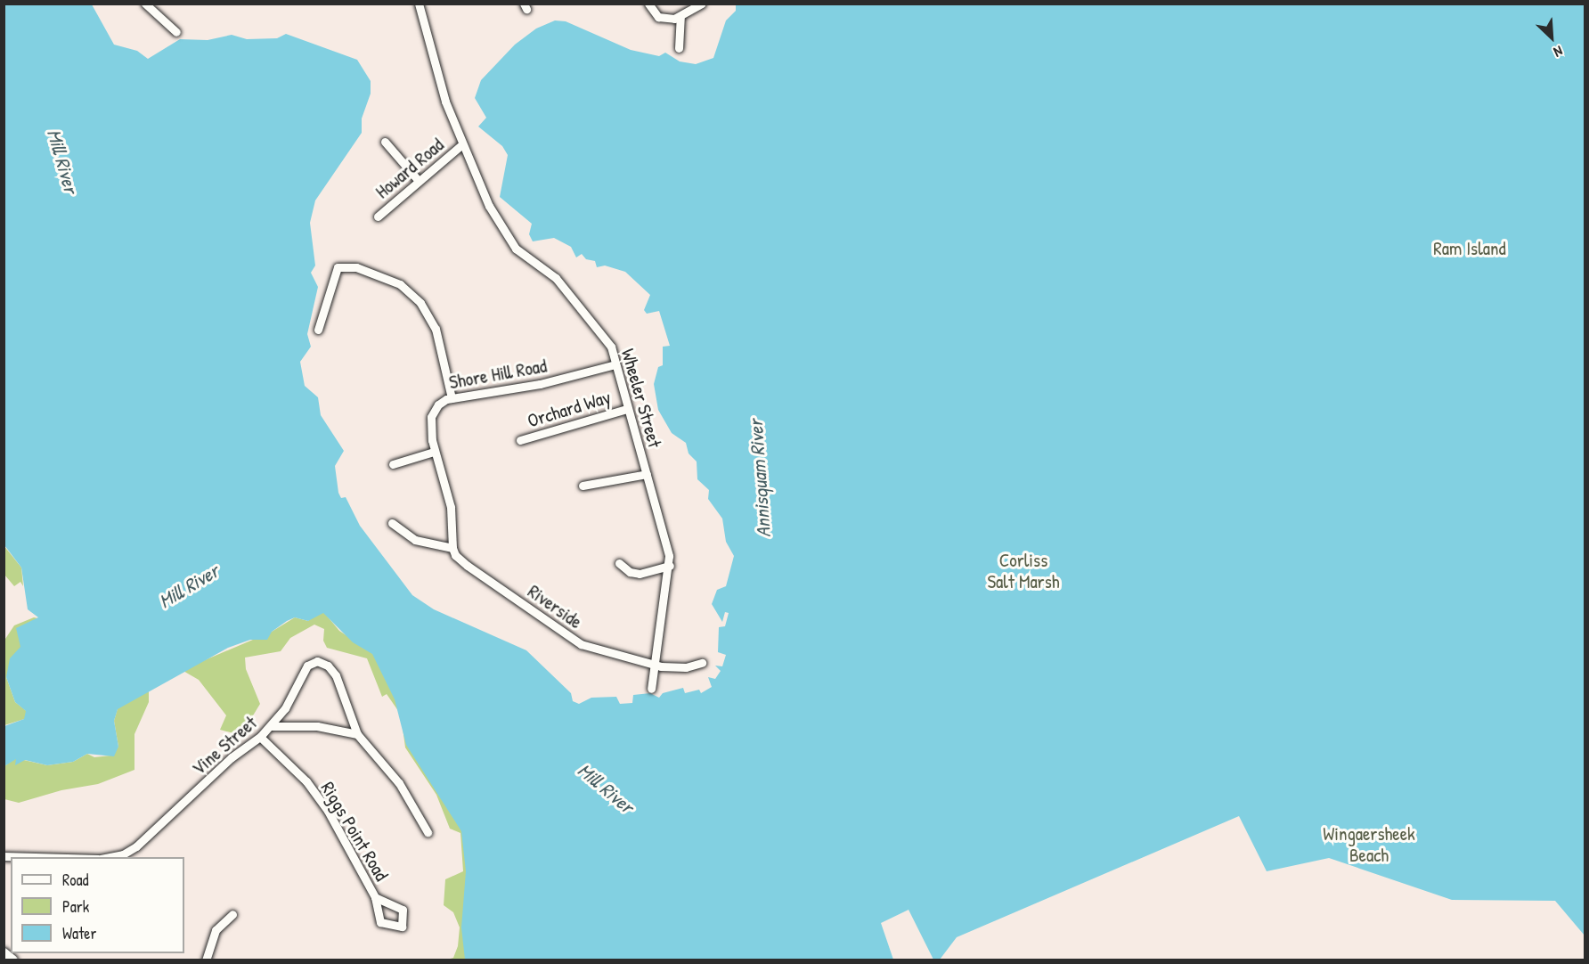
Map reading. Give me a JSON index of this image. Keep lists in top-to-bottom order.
{
  "streets": {
    "street": [
      "Howard Road",
      "Shore Hill Road",
      "Wheeler Street",
      "Orchard Way",
      "Riverside",
      "Vine Street",
      "Riggs Point Road"
    ]
  },
  "crossings": [
    ["Howard Road", "Wheeler Street"],
    ["Shore Hill Road", "Wheeler Street"],
    ["Shore Hill Road", "Riverside"],
    ["Wheeler Street", "Orchard Way"],
    ["Wheeler Street", "Riverside"],
    ["Vine Street", "Riggs Point Road"]
  ],
  "water": ["Mill River", "Annisquam River"],
  "parks": ["Ram Island", "Corliss Salt Marsh", "Wingaersheek Beach"],
  "legend": ["Road", "Park", "Water"],
  "north": "bottom right"
}
